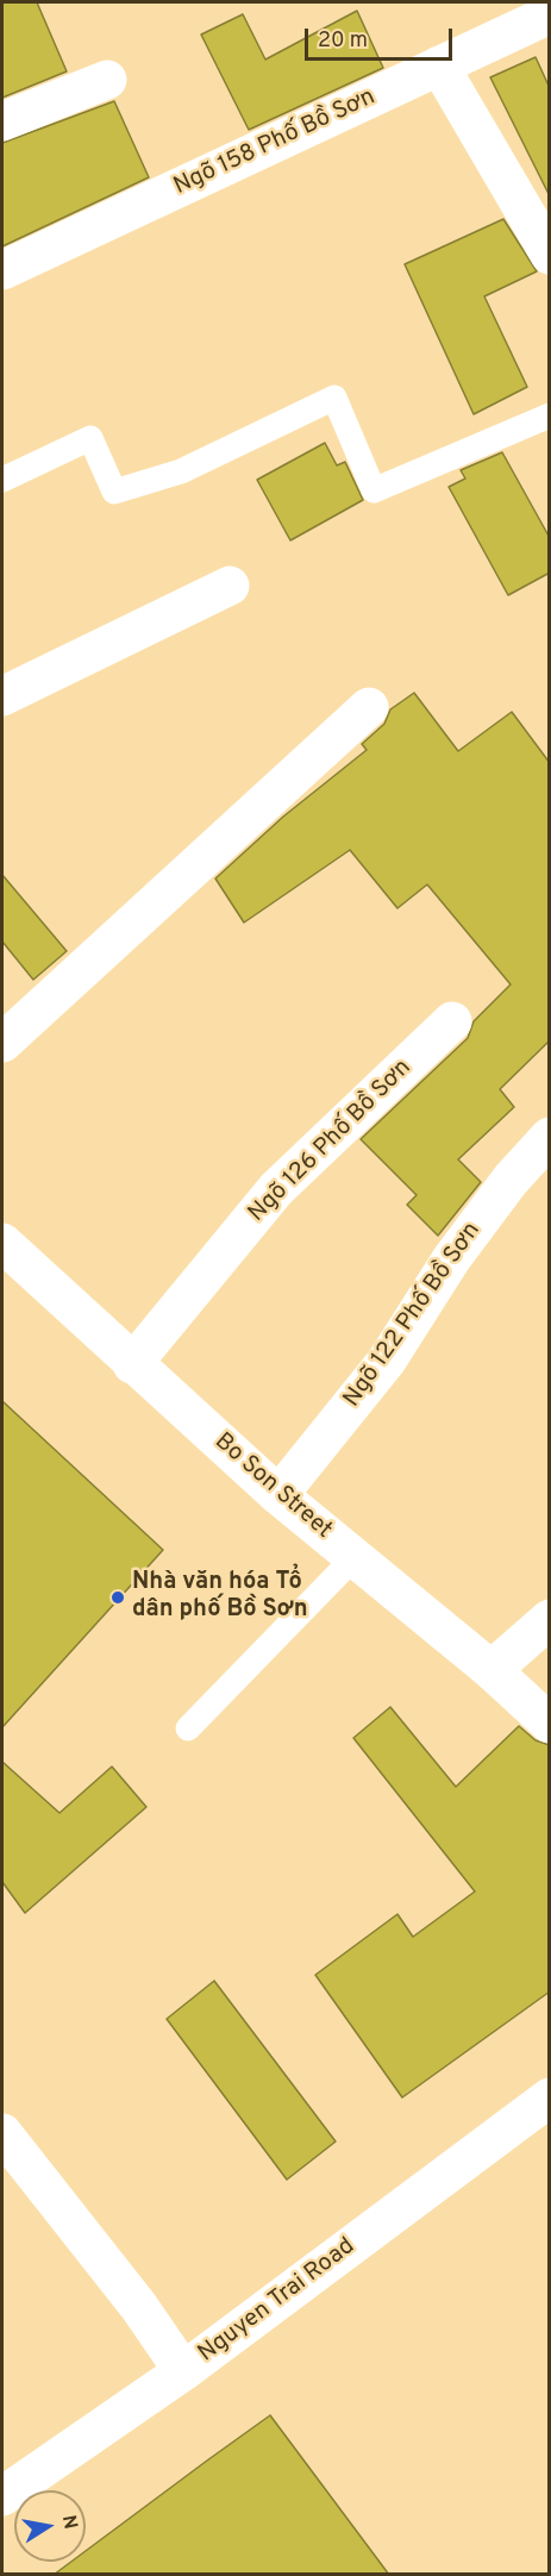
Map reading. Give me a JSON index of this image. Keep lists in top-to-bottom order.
{
  "streets": {
    "main road": [
      "Ngõ 158 Phố Bồ Sơn",
      "Ngõ 126 Phố Bồ Sơn",
      "Ngõ 122 Phố Bồ Sơn",
      "Bo Son Street",
      "Nguyen Trai Road"
    ]
  },
  "crossings": [
    ["Ngõ 126 Phố Bồ Sơn", "Bo Son Street"],
    ["Ngõ 122 Phố Bồ Sơn", "Bo Son Street"]
  ],
  "places": ["Nhà văn hóa Tổ dân phố Bồ Sơn"],
  "scale_bar": "20 m",
  "north": "right"
}
